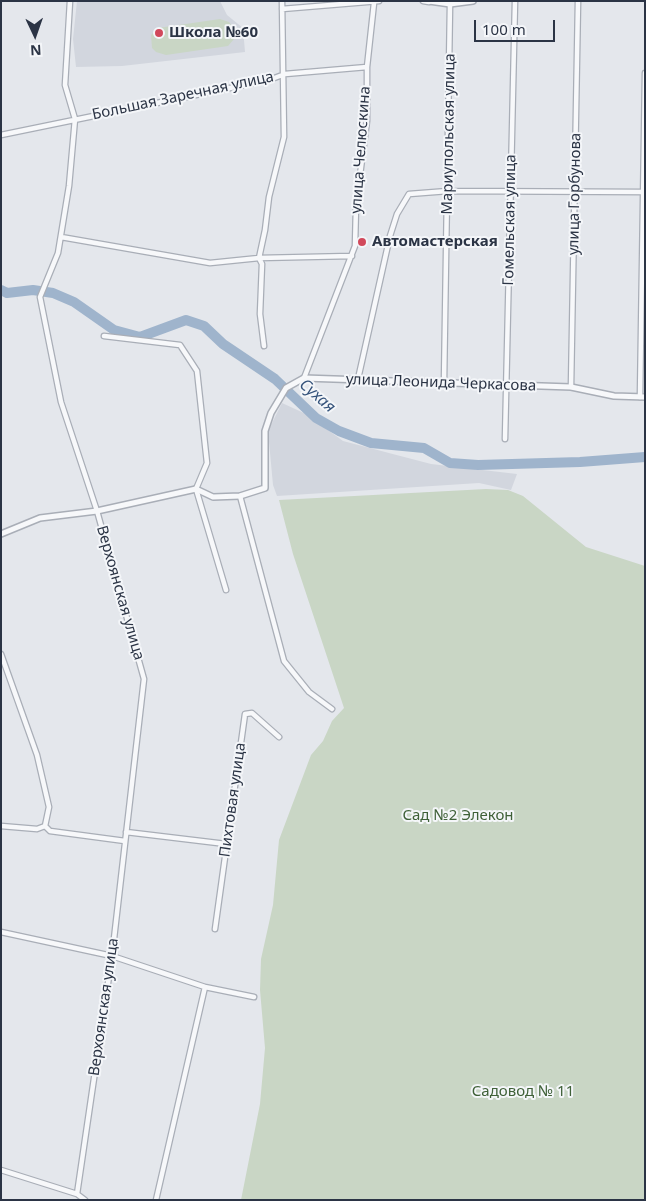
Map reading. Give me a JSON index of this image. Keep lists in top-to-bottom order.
{
  "streets": {
    "street": [
      "Большая Заречная улица",
      "Мариупольская улица",
      "улица Челюскина",
      "улица Горбунова",
      "Гомельская улица",
      "улица Леонида Черкасова",
      "Верхоянская улица",
      "Пихтовая улица"
    ]
  },
  "crossings": [
    ["Большая Заречная улица", "улица Челюскина"],
    ["Большая Заречная улица", "Верхоянская улица"],
    ["Мариупольская улица", "улица Леонида Черкасова"],
    ["улица Челюскина", "улица Леонида Черкасова"],
    ["улица Горбунова", "улица Леонида Черкасова"],
    ["Гомельская улица", "улица Леонида Черкасова"]
  ],
  "water": ["Сухая"],
  "parks": ["Сад №2 Элекон", "Садовод № 11"],
  "places": ["Школа №60", "Автомастерская"],
  "scale_bar": "100 m",
  "north": "bottom"
}
